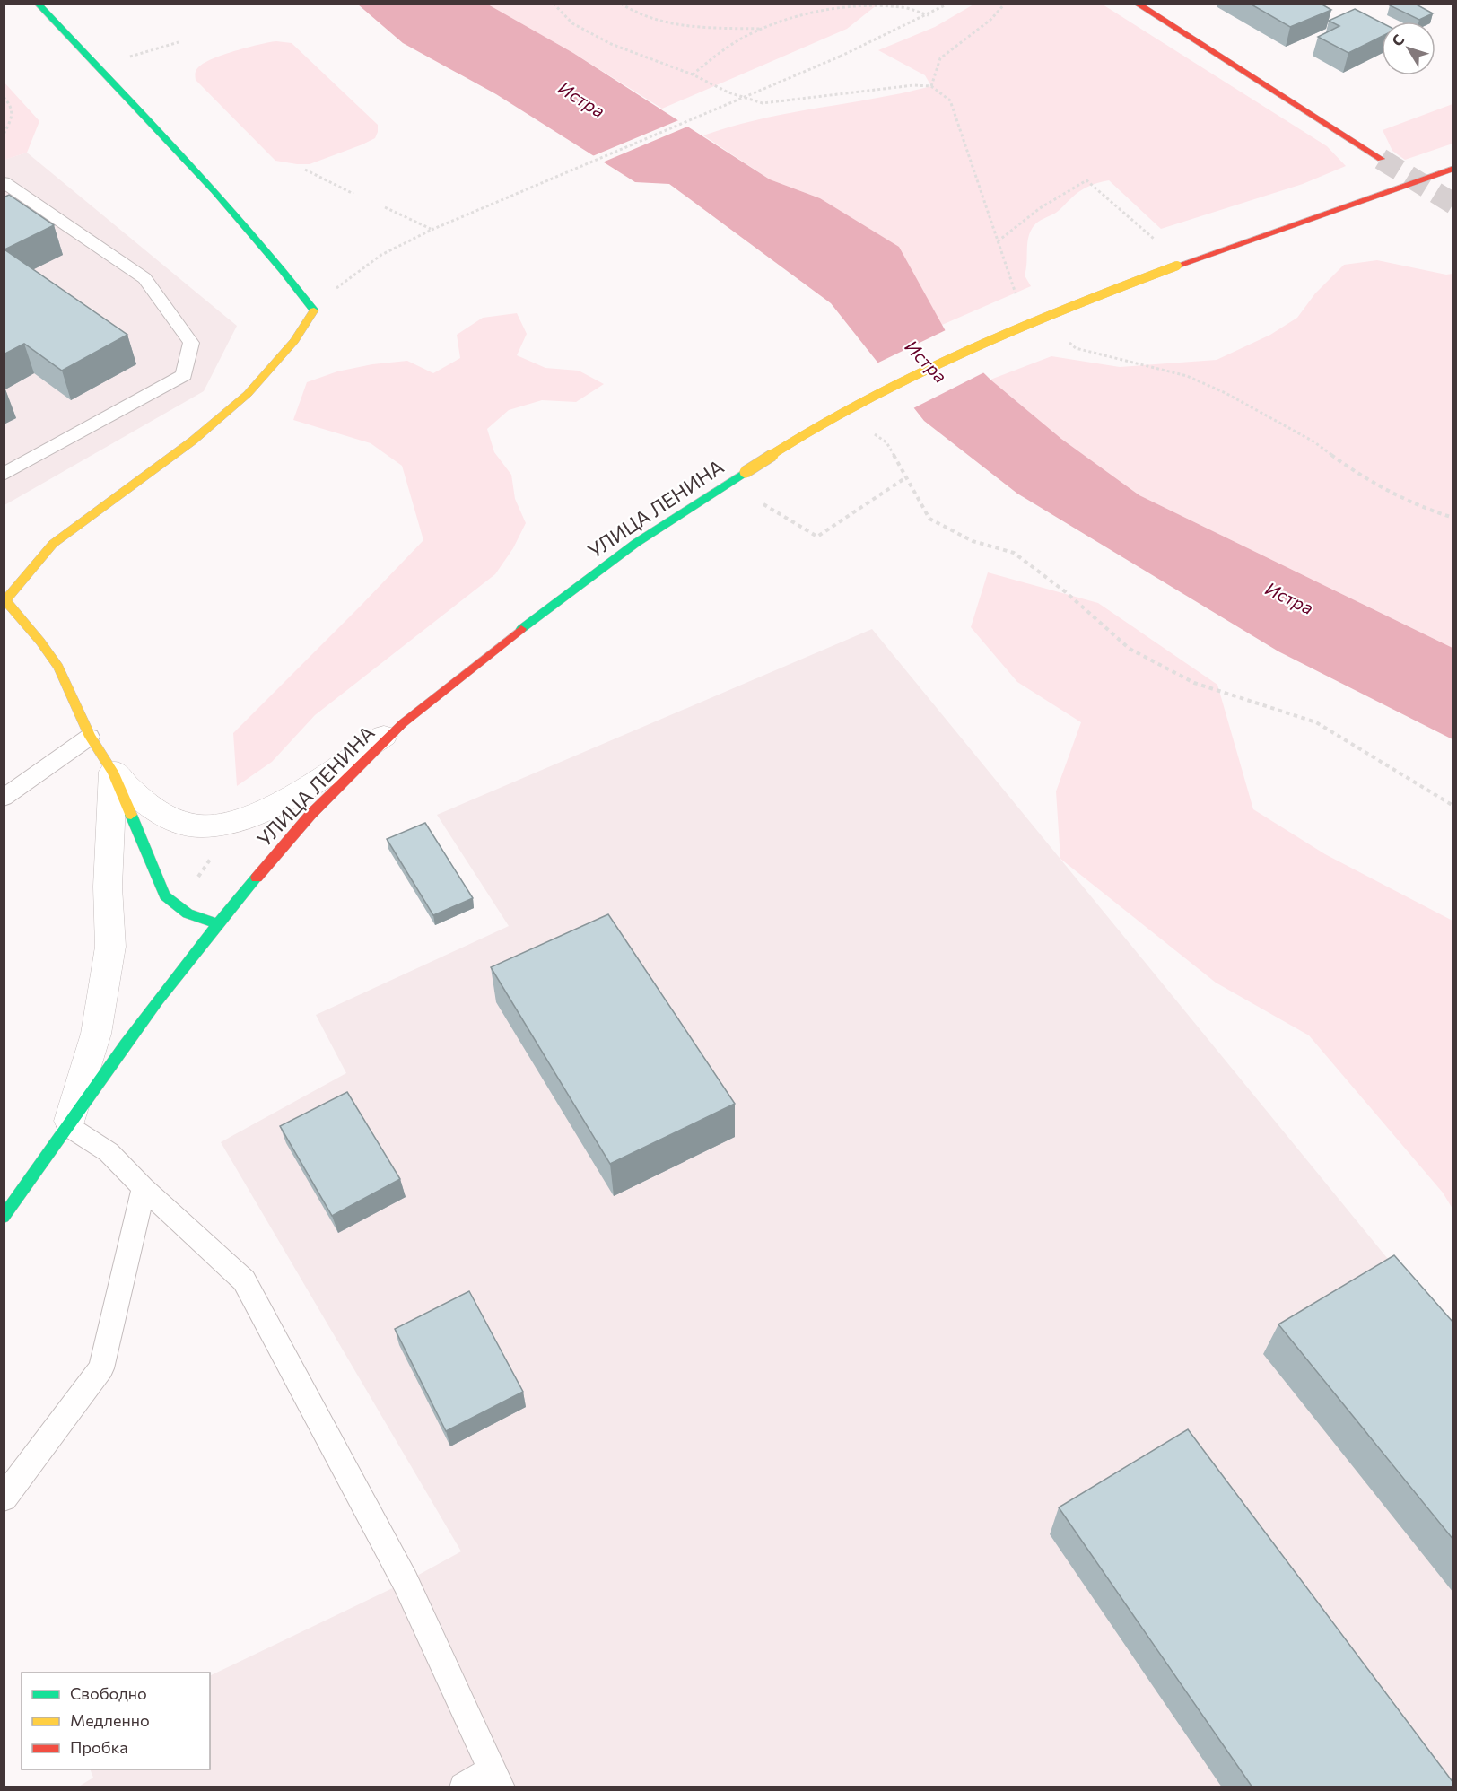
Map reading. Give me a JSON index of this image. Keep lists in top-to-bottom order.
{
  "streets": {
    "street": ["УЛИЦА ЛЕНИНА"]
  },
  "water": ["Истра"],
  "legend": ["Свободно", "Медленно", "Пробка"],
  "north": "top left"
}
